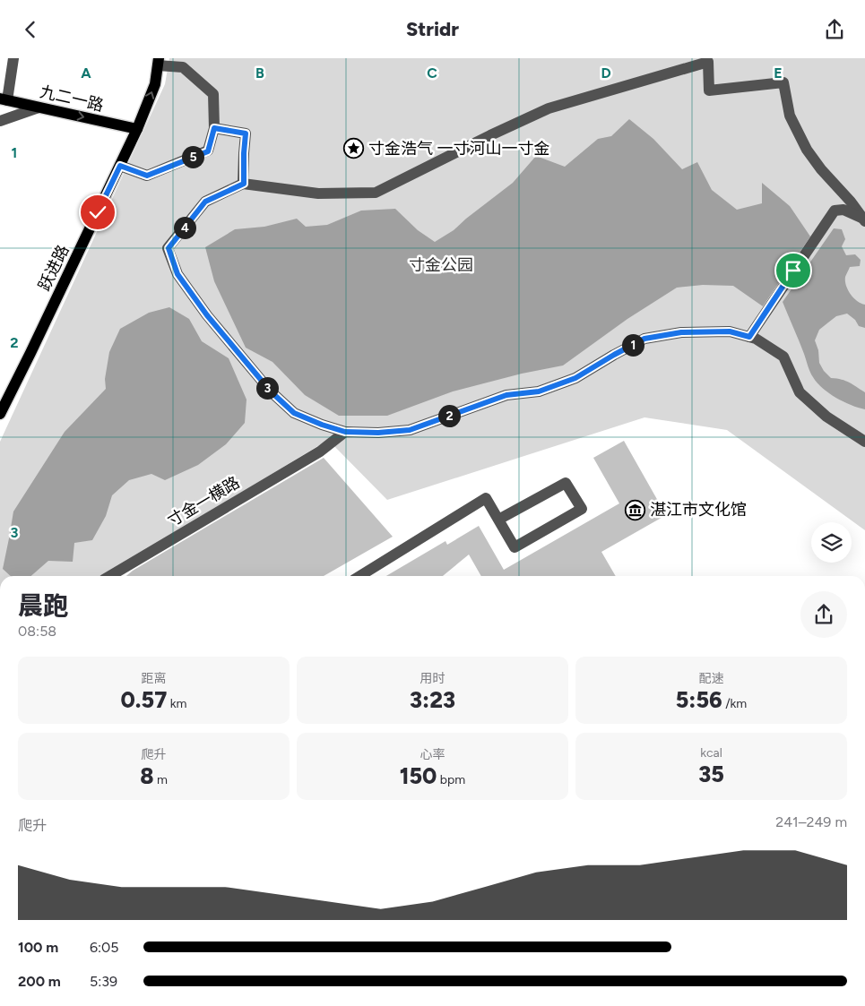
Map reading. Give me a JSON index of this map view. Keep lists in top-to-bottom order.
{
  "streets": {
    "main road": ["九二一路", "跃进路"],
    "street": ["寸金一横路"]
  },
  "crossings": [
    ["九二一路", "跃进路"]
  ],
  "one_way": ["九二一路"],
  "parks": ["寸金公园"],
  "places": {
    "place": ["寸金浩气 一寸河山一寸金"],
    "museum": ["湛江市文化馆"]
  },
  "page": {
    "header": "Stridr",
    "pins": [
      "5",
      "4",
      "1",
      "3",
      "2"
    ],
    "heading": ["晨跑", "08:58"],
    "stats": [
      ["距离", "0.57 km"],
      ["用时", "3:23"],
      ["配速", "5:56 /km"],
      ["爬升", "8 m"],
      ["心率", "150 bpm"],
      ["kcal", "35"]
    ],
    "chart": ["爬升", "241–249 m"],
    "list": [
      {
        "name": "100 m",
        "note": "6:05"
      },
      {
        "name": "200 m",
        "note": "5:39"
      }
    ]
  },
  "grid": {
    "columns": [
      "A",
      "B",
      "C",
      "D",
      "E"
    ],
    "rows": ["1", "2", "3"]
  }
}
